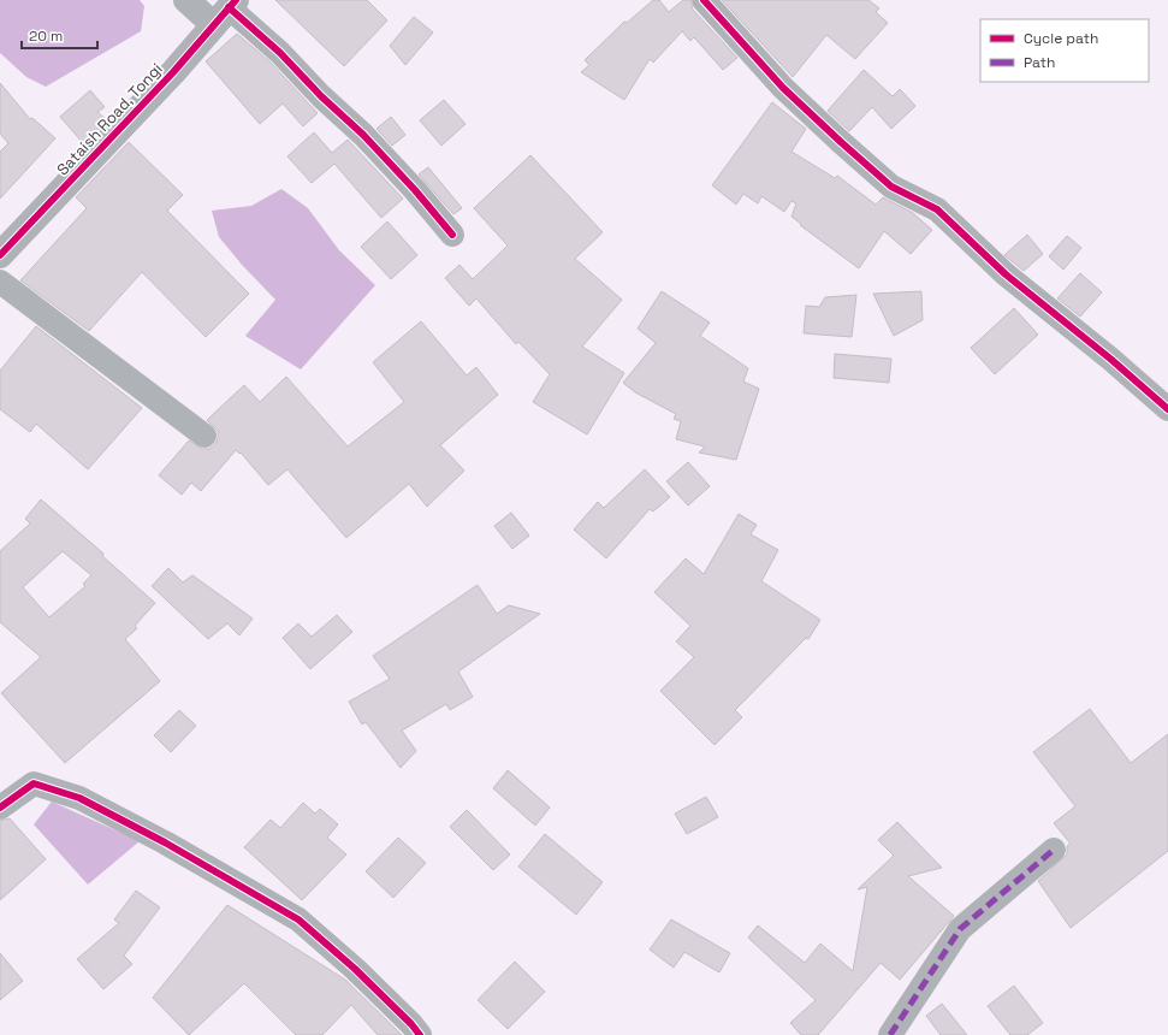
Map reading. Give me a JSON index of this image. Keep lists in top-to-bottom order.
{
  "streets": {
    "street": ["Sataish Road, Tongi"]
  },
  "legend": ["Cycle path", "Path"],
  "scale_bar": "20 m"
}
